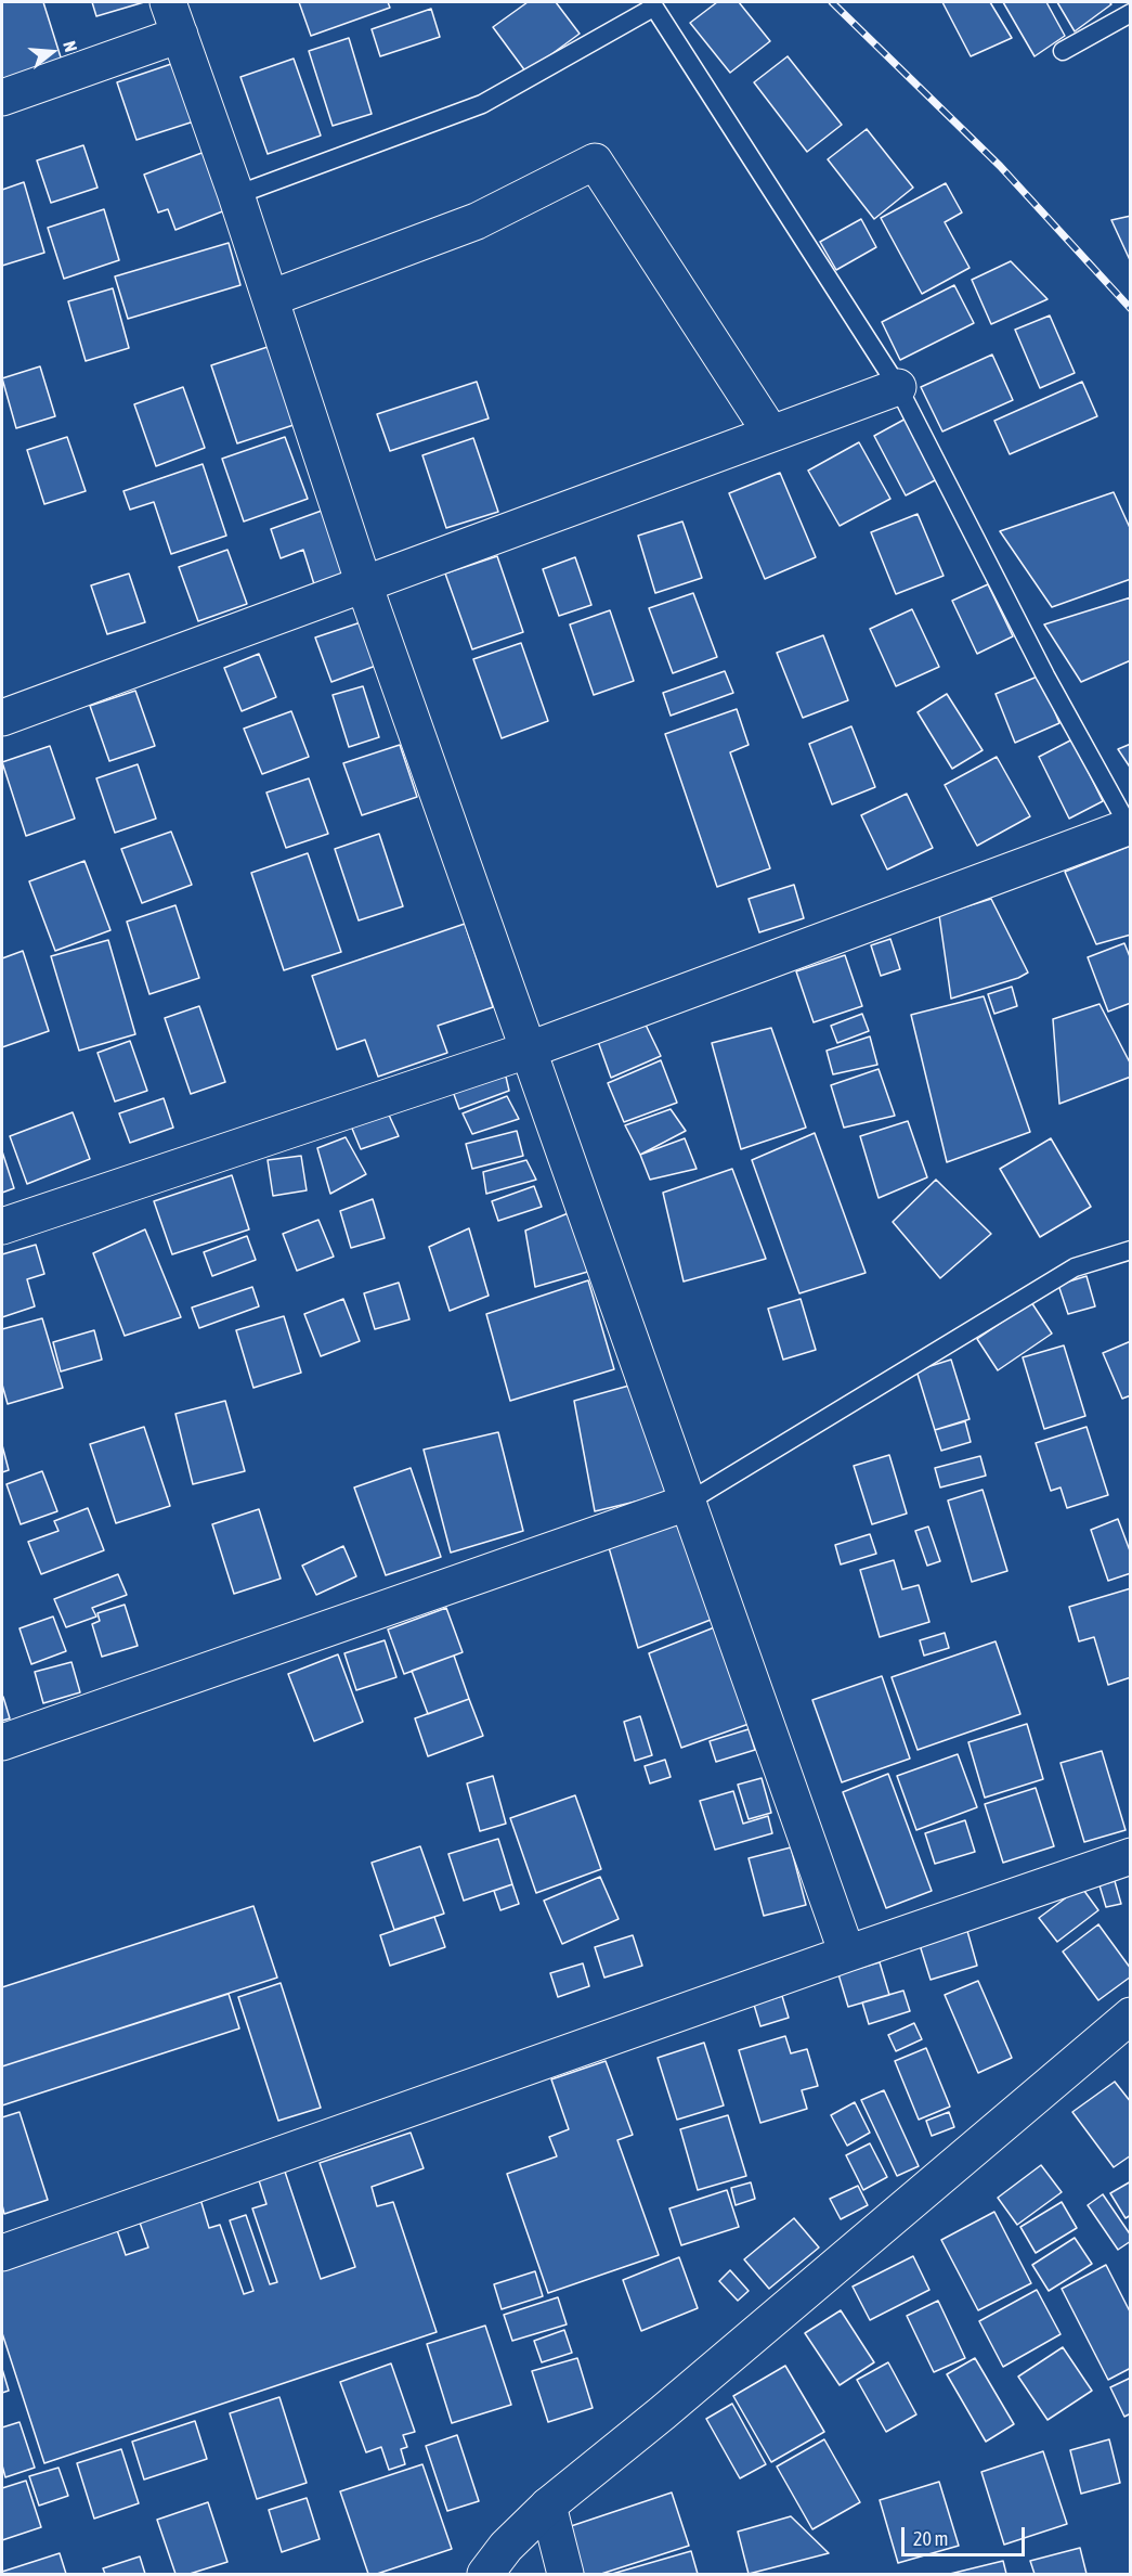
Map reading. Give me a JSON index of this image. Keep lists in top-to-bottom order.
{
  "scale_bar": "20 m",
  "north": "right"
}
